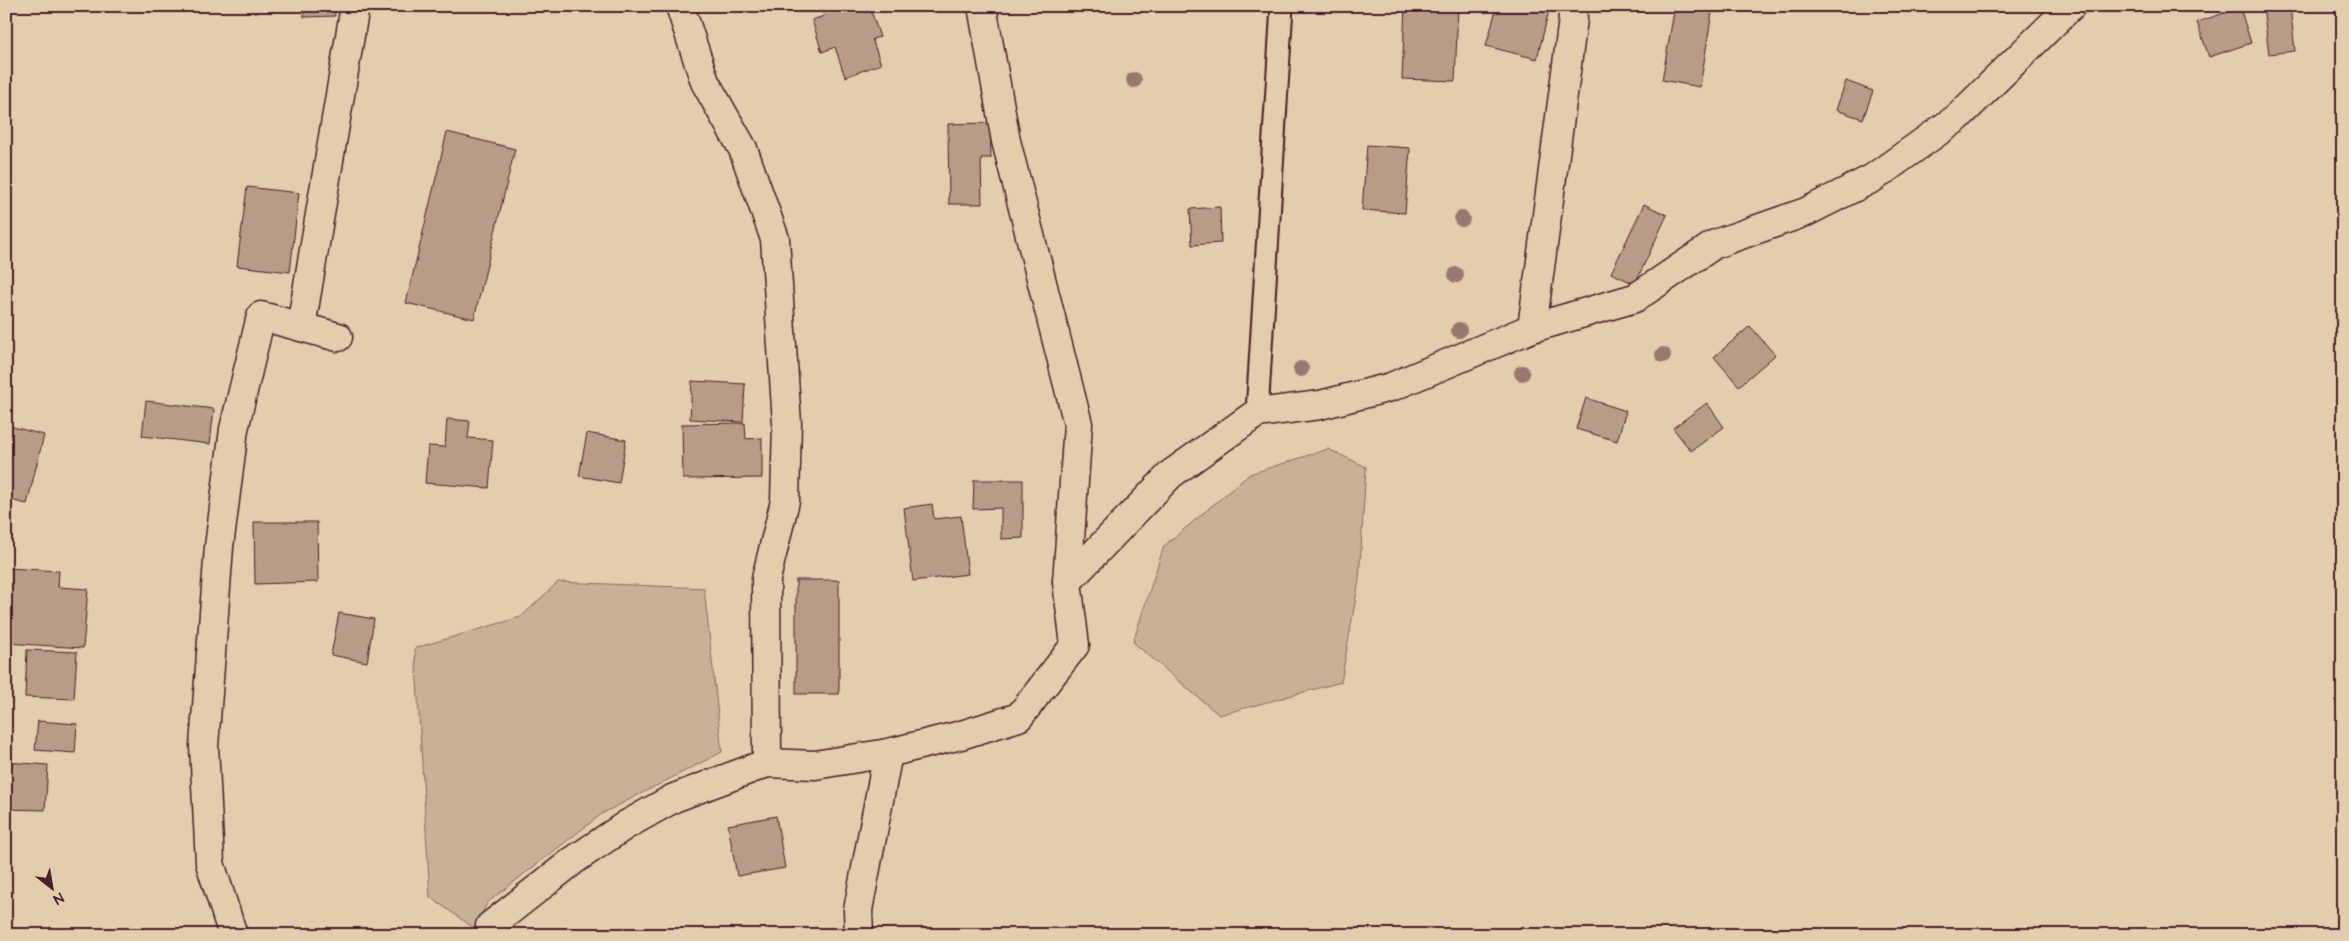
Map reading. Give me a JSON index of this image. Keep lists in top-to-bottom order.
{
  "north": "bottom right"
}
